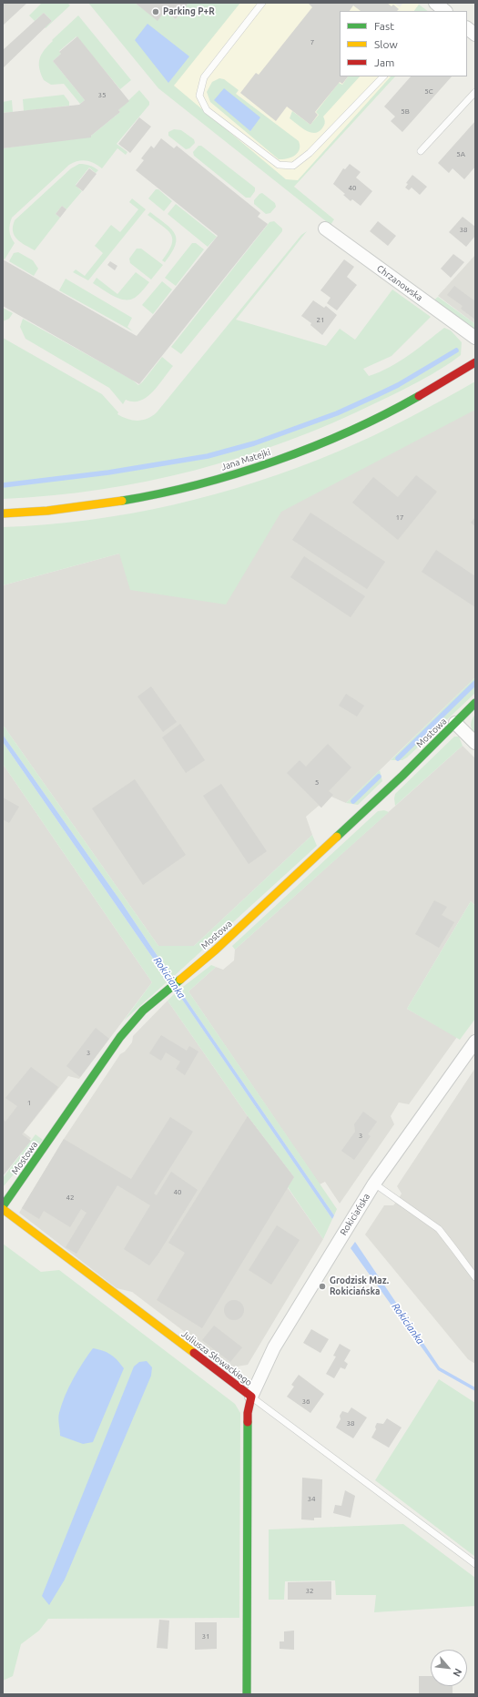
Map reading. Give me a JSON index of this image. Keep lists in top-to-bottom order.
{
  "streets": {
    "street": [
      "Chrzanowska",
      "Jana Matejki",
      "Mostowa",
      "Rokiciańska",
      "Juliusza Słowackiego"
    ]
  },
  "crossings": [
    ["Rokiciańska", "Juliusza Słowackiego"]
  ],
  "water": ["Rokicianka"],
  "places": ["Parking P+R", "Grodzisk Maz. Rokiciańska"],
  "house_numbers": [
    "7",
    "5C",
    "35",
    "5B",
    "5A",
    "40",
    "38",
    "21",
    "17",
    "5",
    "3",
    "1",
    "3",
    "40",
    "42",
    "36",
    "38",
    "34",
    "32",
    "31"
  ],
  "legend": ["Fast", "Slow", "Jam"],
  "north": "bottom right"
}
